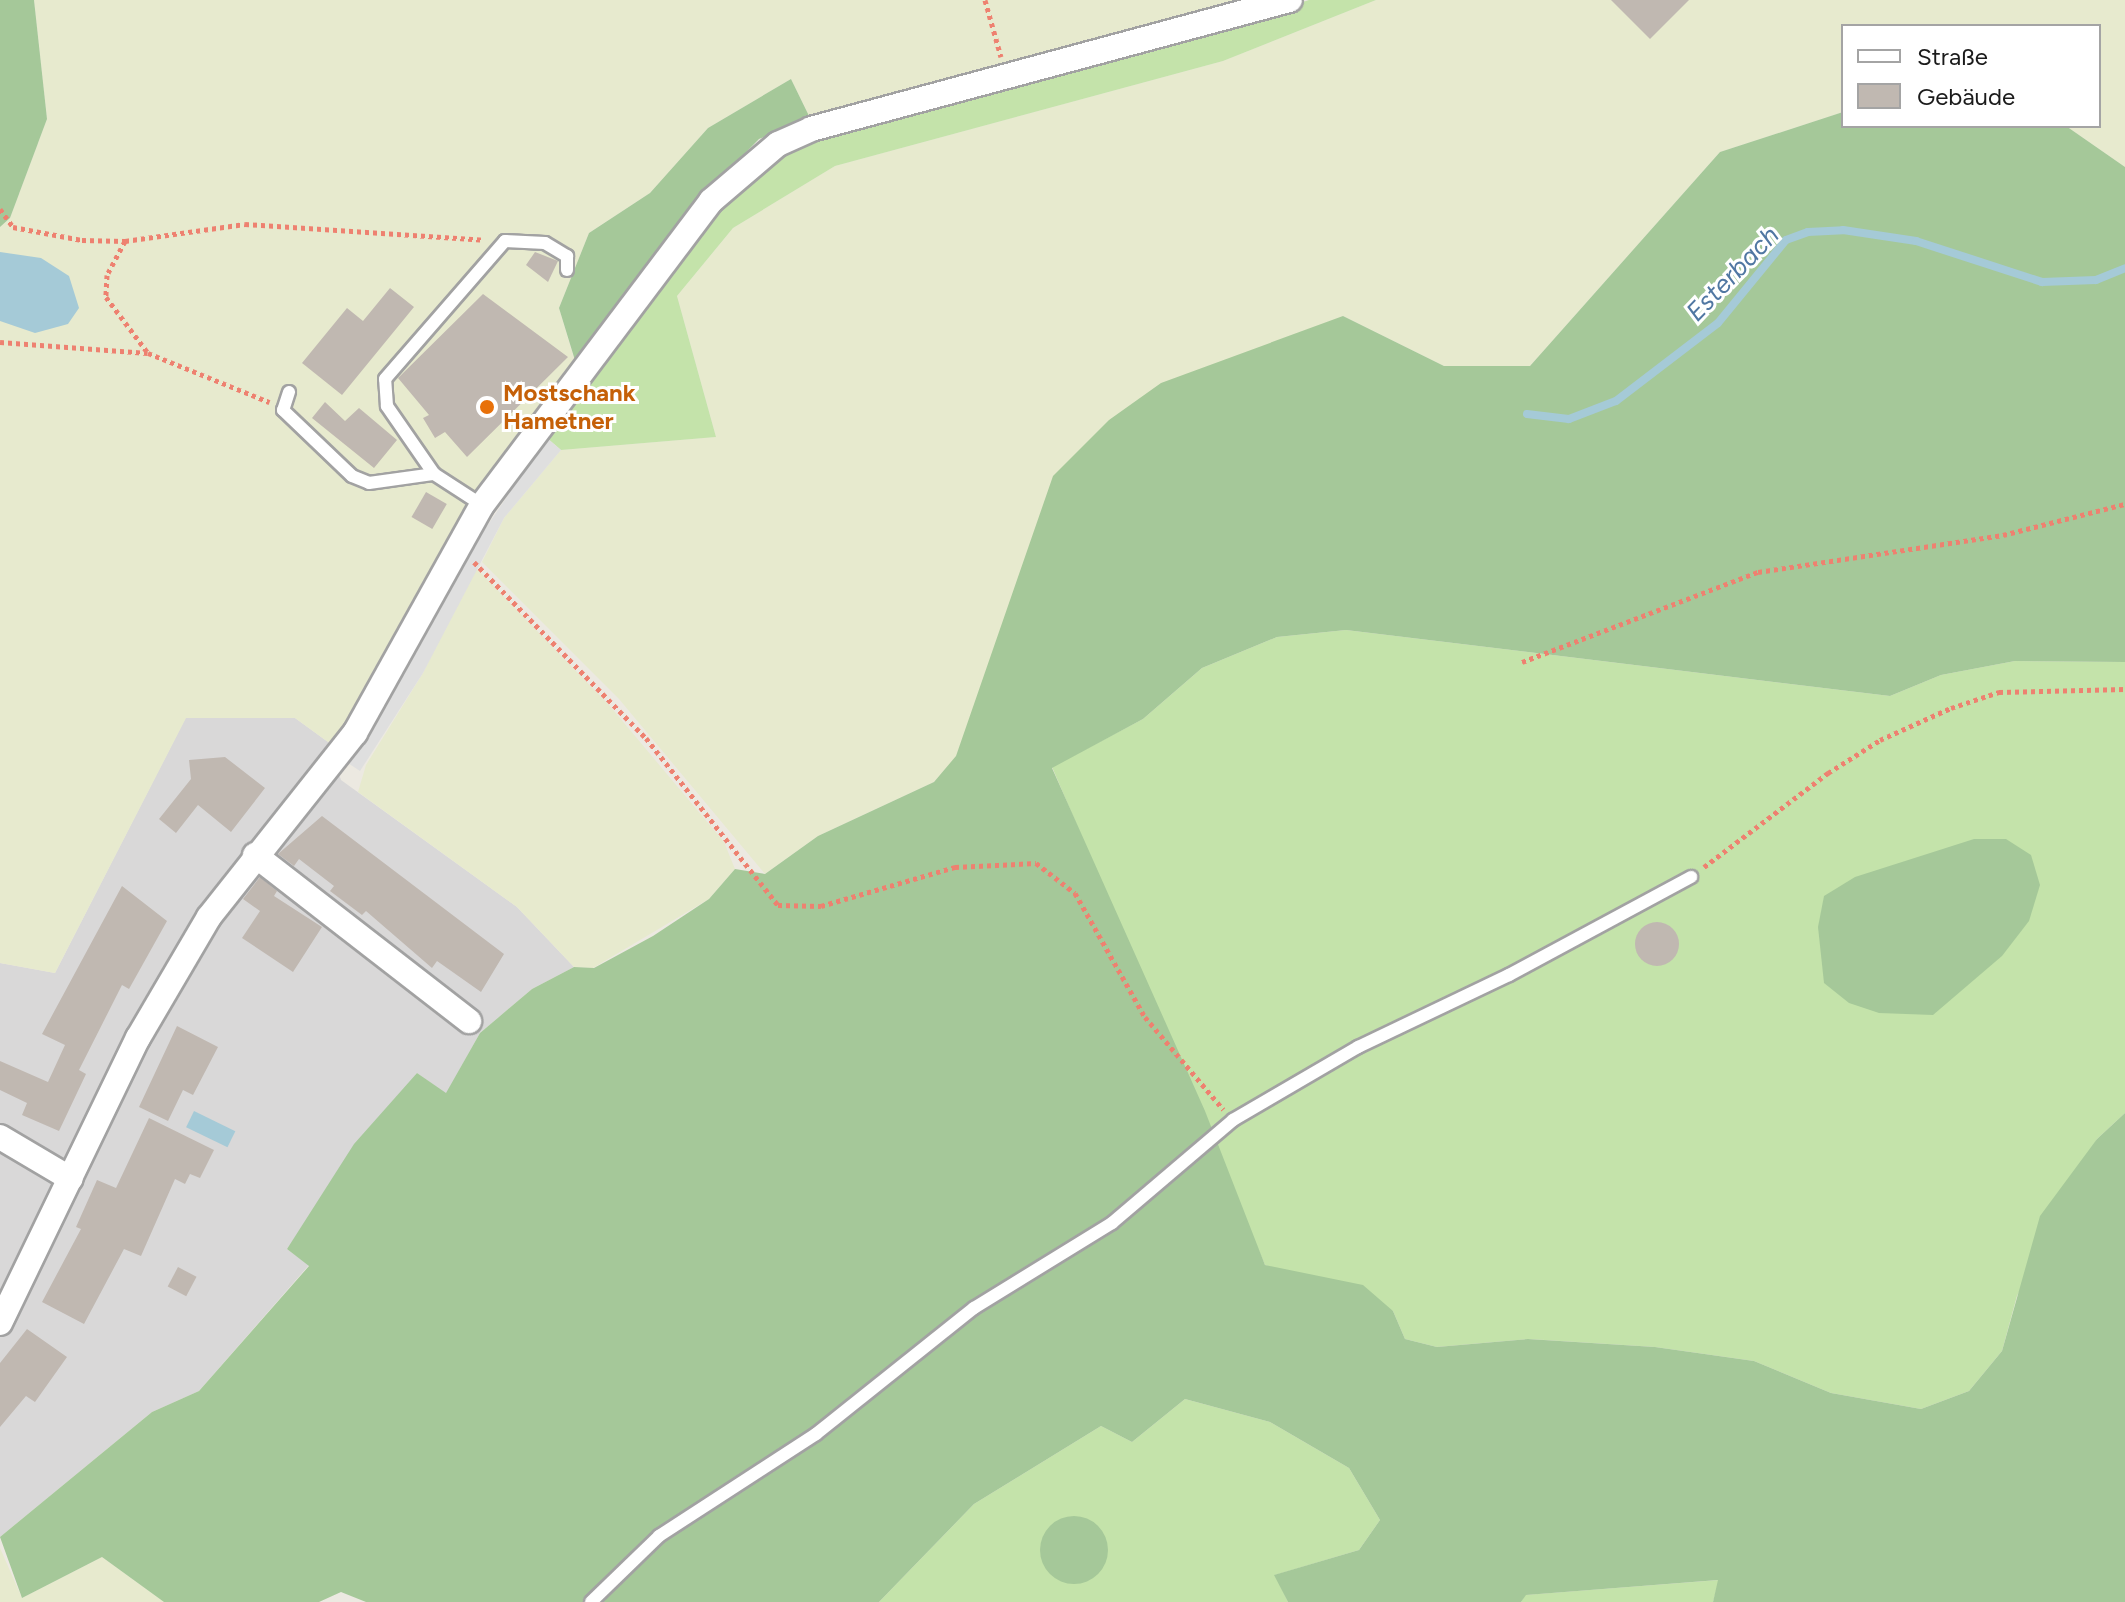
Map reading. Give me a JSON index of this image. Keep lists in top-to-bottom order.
{
  "water": ["Esterbach"],
  "places": ["Mostschank Hametner"],
  "legend": ["Straße", "Gebäude"]
}
